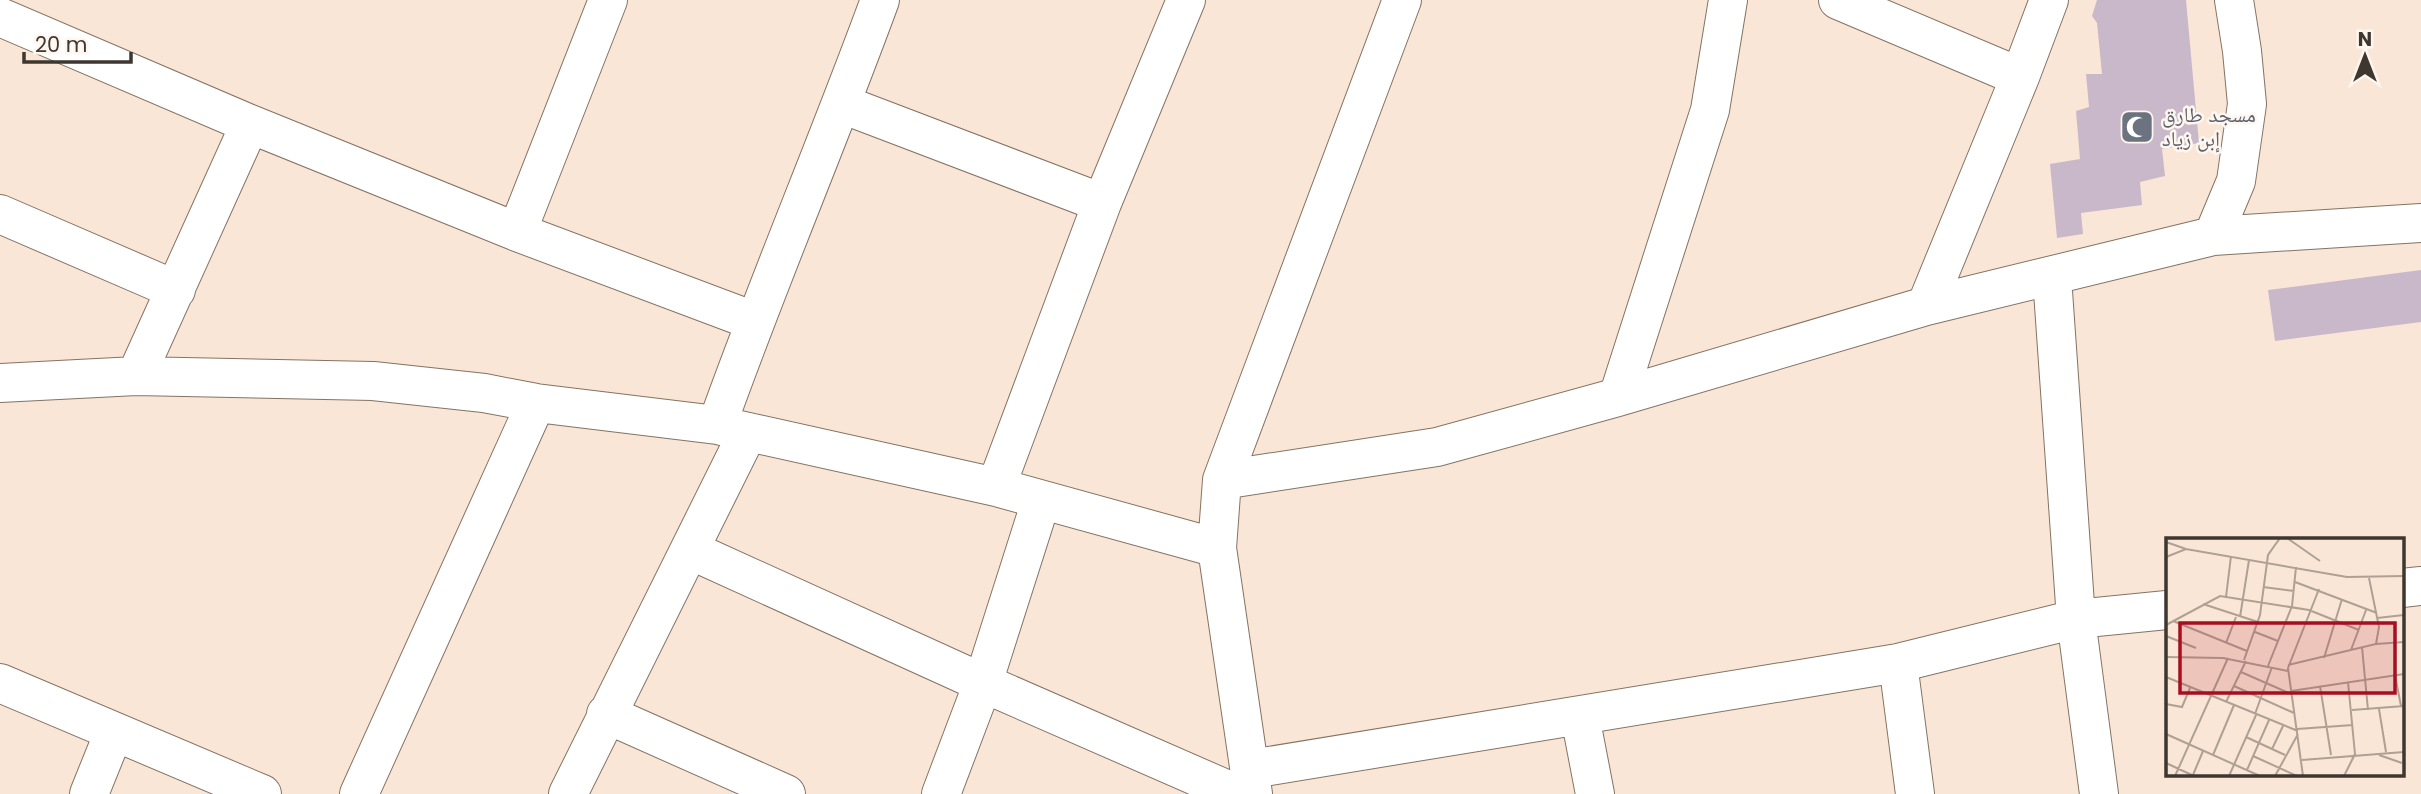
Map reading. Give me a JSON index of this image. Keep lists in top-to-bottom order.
{
  "places": {
    "mosque": ["مسجد طارق إبن زياد"]
  },
  "scale_bar": "20 m",
  "north": "top"
}
